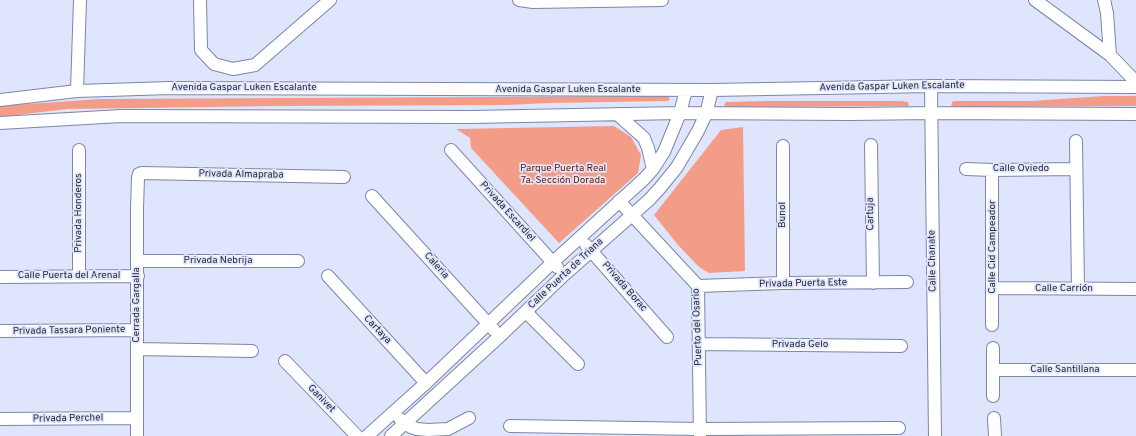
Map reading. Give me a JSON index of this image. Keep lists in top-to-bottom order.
{
  "streets": {
    "street": [
      "Avenida Gaspar Luken Escalante",
      "Calle Oviedo",
      "Privada Almapraba",
      "Privada Escardiel",
      "Privada Honderos",
      "Cartuja",
      "Bunol",
      "Calle Cid Campeador",
      "Privada Nebrija",
      "Calle Chanate",
      "Caleria",
      "Calle Puerta de Triana",
      "Calle Puerta del Arenal",
      "Privada Puerta Este",
      "Privada Borac",
      "Calle Carrión",
      "Cerrada Gargalla",
      "Puerto del Osario",
      "Cartaya",
      "Privada Tassara Poniente",
      "Privada Gelo",
      "Calle Santillana",
      "Ganivet",
      "Privada Perchel"
    ]
  },
  "crossings": [
    ["Avenida Gaspar Luken Escalante", "Calle Chanate"],
    ["Avenida Gaspar Luken Escalante", "Calle Puerta de Triana"],
    ["Calle Oviedo", "Calle Cid Campeador"],
    ["Privada Almapraba", "Cerrada Gargalla"],
    ["Privada Escardiel", "Calle Puerta de Triana"],
    ["Privada Honderos", "Calle Puerta del Arenal"],
    ["Cartuja", "Privada Puerta Este"],
    ["Bunol", "Privada Puerta Este"],
    ["Calle Cid Campeador", "Calle Carrión"],
    ["Privada Nebrija", "Cerrada Gargalla"],
    ["Caleria", "Calle Puerta de Triana"],
    ["Calle Puerta de Triana", "Privada Borac"],
    ["Calle Puerta de Triana", "Puerto del Osario"],
    ["Calle Puerta de Triana", "Cartaya"],
    ["Calle Puerta del Arenal", "Cerrada Gargalla"],
    ["Privada Puerta Este", "Puerto del Osario"],
    ["Cerrada Gargalla", "Privada Tassara Poniente"],
    ["Cerrada Gargalla", "Privada Perchel"],
    ["Puerto del Osario", "Privada Gelo"]
  ],
  "parks": ["Parque Puerta Real 7a. Sección Dorada"]
}
